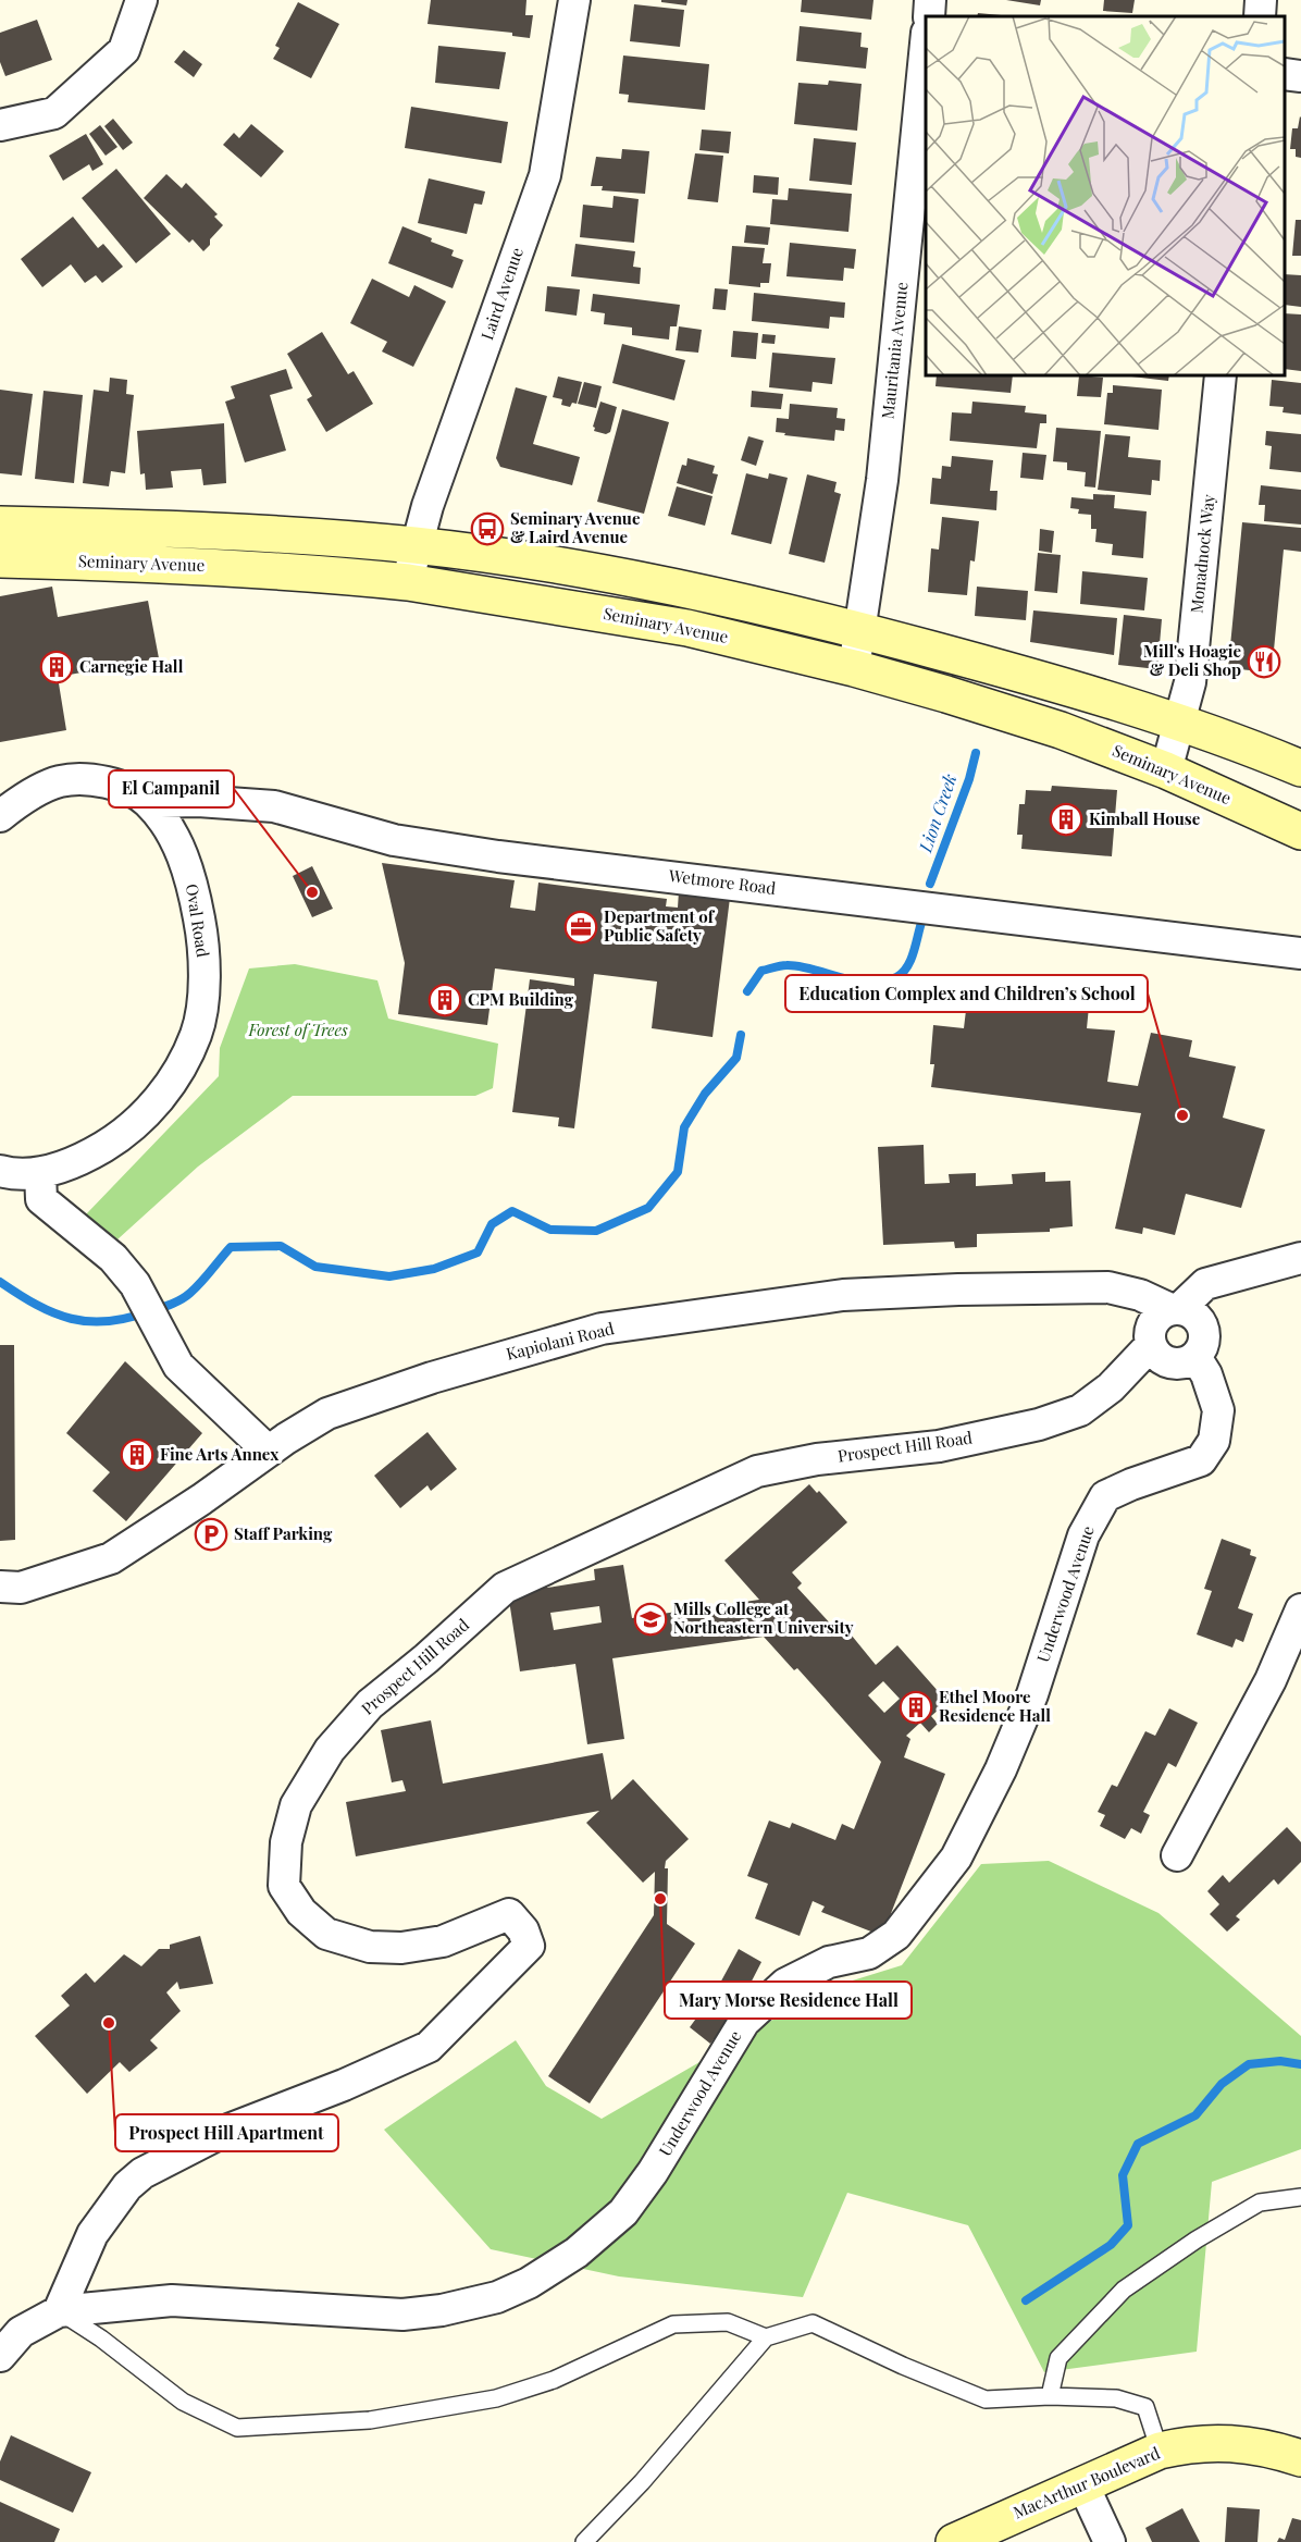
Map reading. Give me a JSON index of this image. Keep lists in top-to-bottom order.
{
  "streets": {
    "street": [
      "Laird Avenue",
      "Mauritania Avenue",
      "Monadnock Way",
      "Seminary Avenue",
      "Wetmore Road",
      "Oval Road",
      "Kapiolani Road",
      "Prospect Hill Road",
      "Underwood Avenue",
      "MacArthur Boulevard"
    ]
  },
  "crossings": [
    ["Laird Avenue", "Seminary Avenue"],
    ["Mauritania Avenue", "Seminary Avenue"],
    ["Monadnock Way", "Seminary Avenue"],
    ["Wetmore Road", "Oval Road"],
    ["Kapiolani Road", "Prospect Hill Road"],
    ["Kapiolani Road", "Underwood Avenue"],
    ["Prospect Hill Road", "Underwood Avenue"]
  ],
  "water": ["Lion Creek"],
  "parks": ["Forest of Trees"],
  "places": {
    "bus stop": ["Seminary Avenue & Laird Avenue"],
    "restaurant": ["Mill's Hoagie & Deli Shop"],
    "building": [
      "Carnegie Hall",
      "Kimball House",
      "CPM Building",
      "Fine Arts Annex",
      "Ethel Moore Residence Hall"
    ],
    "other": [
      "El Campanil",
      "Education Complex and Children’s School",
      "Mary Morse Residence Hall",
      "Prospect Hill Apartment"
    ],
    "office": ["Department of Public Safety"],
    "parking": ["Staff Parking"],
    "school or university": ["Mills College at Northeastern University"]
  }
}
